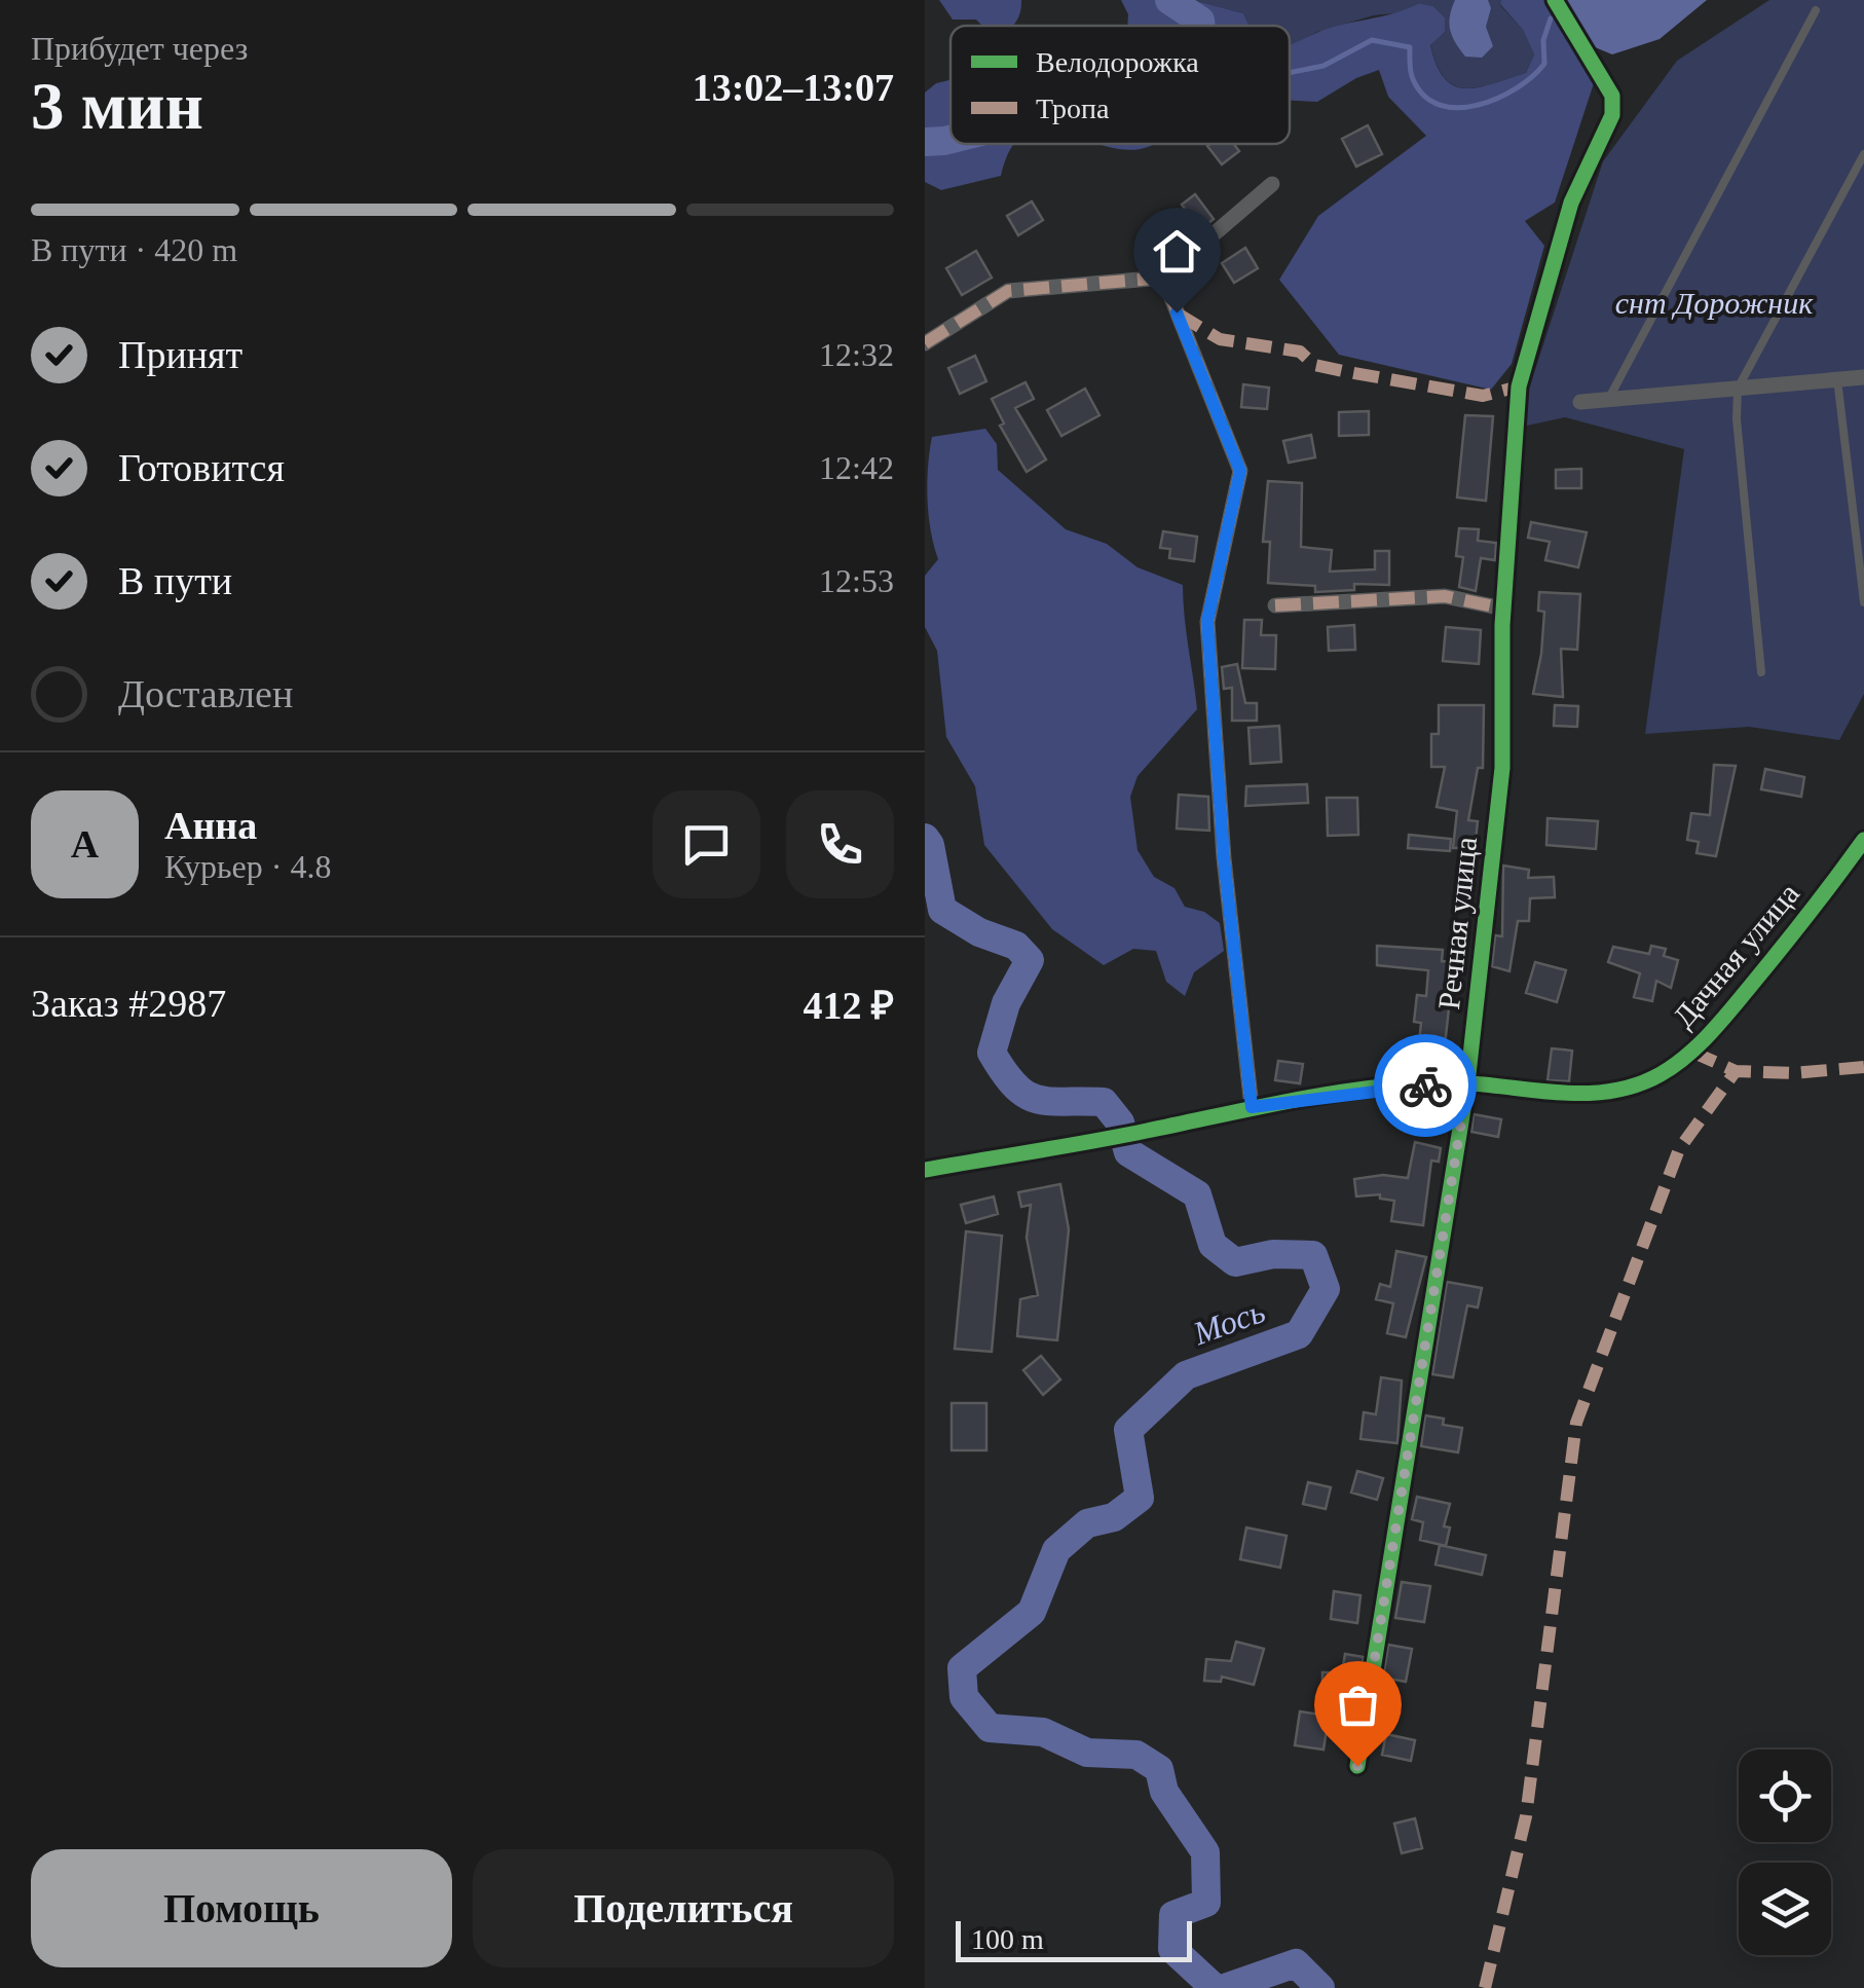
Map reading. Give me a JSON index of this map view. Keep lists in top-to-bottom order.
{
  "streets": {
    "street": ["Речная улица", "Дачная улица"]
  },
  "crossings": [
    ["Речная улица", "Дачная улица"]
  ],
  "water": ["Мось"],
  "parks": ["снт Дорожник"],
  "legend": ["Велодорожка", "Тропа"],
  "scale_bar": "100 m",
  "page": {
    "heading": ["3 мин", "Прибудет через", "13:02–13:07"],
    "panel": [
      "Анна",
      "Курьер · 4.8",
      "Заказ #2987",
      "412 ₽"
    ],
    "bar": "В пути · 420 m",
    "list": [
      ["Принят", "12:32"],
      ["Готовится", "12:42"],
      ["В пути", "12:53"],
      "Доставлен"
    ],
    "round": "А",
    "buttons": ["Помощь", "Поделиться"],
    "scale": "100 m"
  }
}
